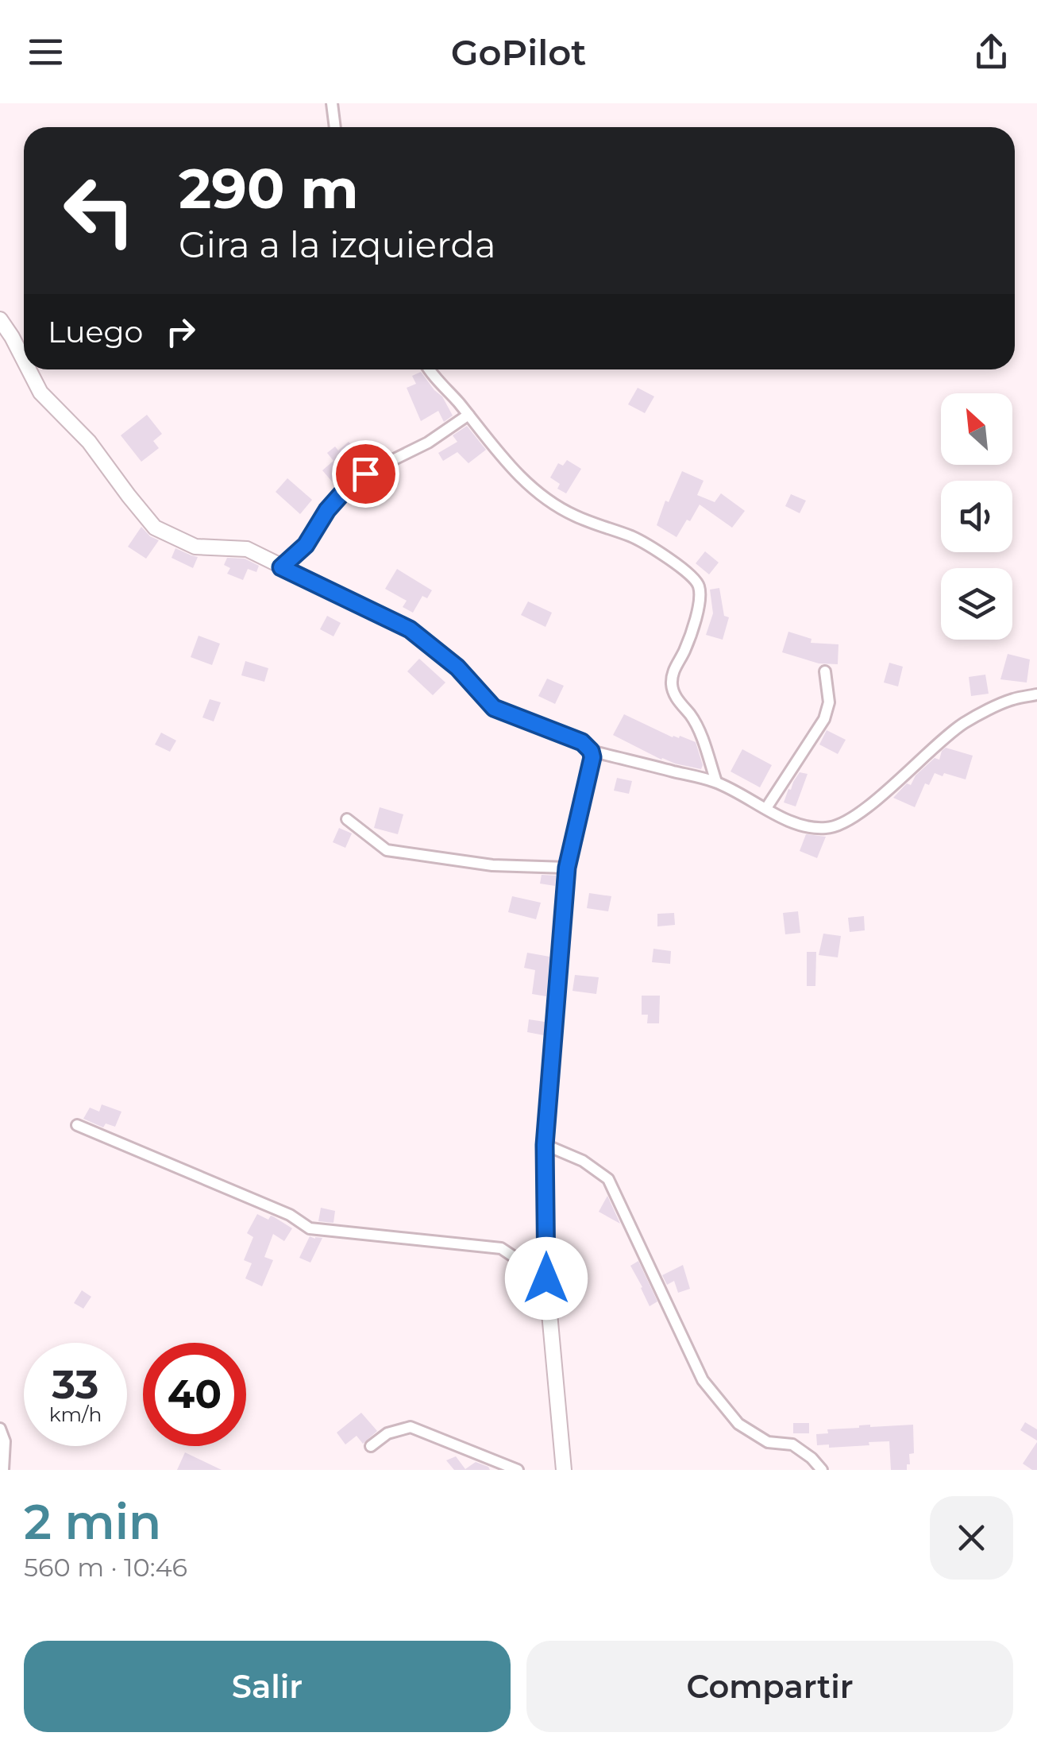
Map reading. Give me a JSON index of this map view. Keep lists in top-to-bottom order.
{
  "north": "top left",
  "page": {
    "header": "GoPilot",
    "turn": ["290 m", "Gira a la izquierda"],
    "then": "Luego",
    "speed": "33 km/h",
    "limit": "40",
    "heading": ["2 min", "560 m · 10:46"],
    "buttons": ["Salir", "Compartir"]
  }
}
